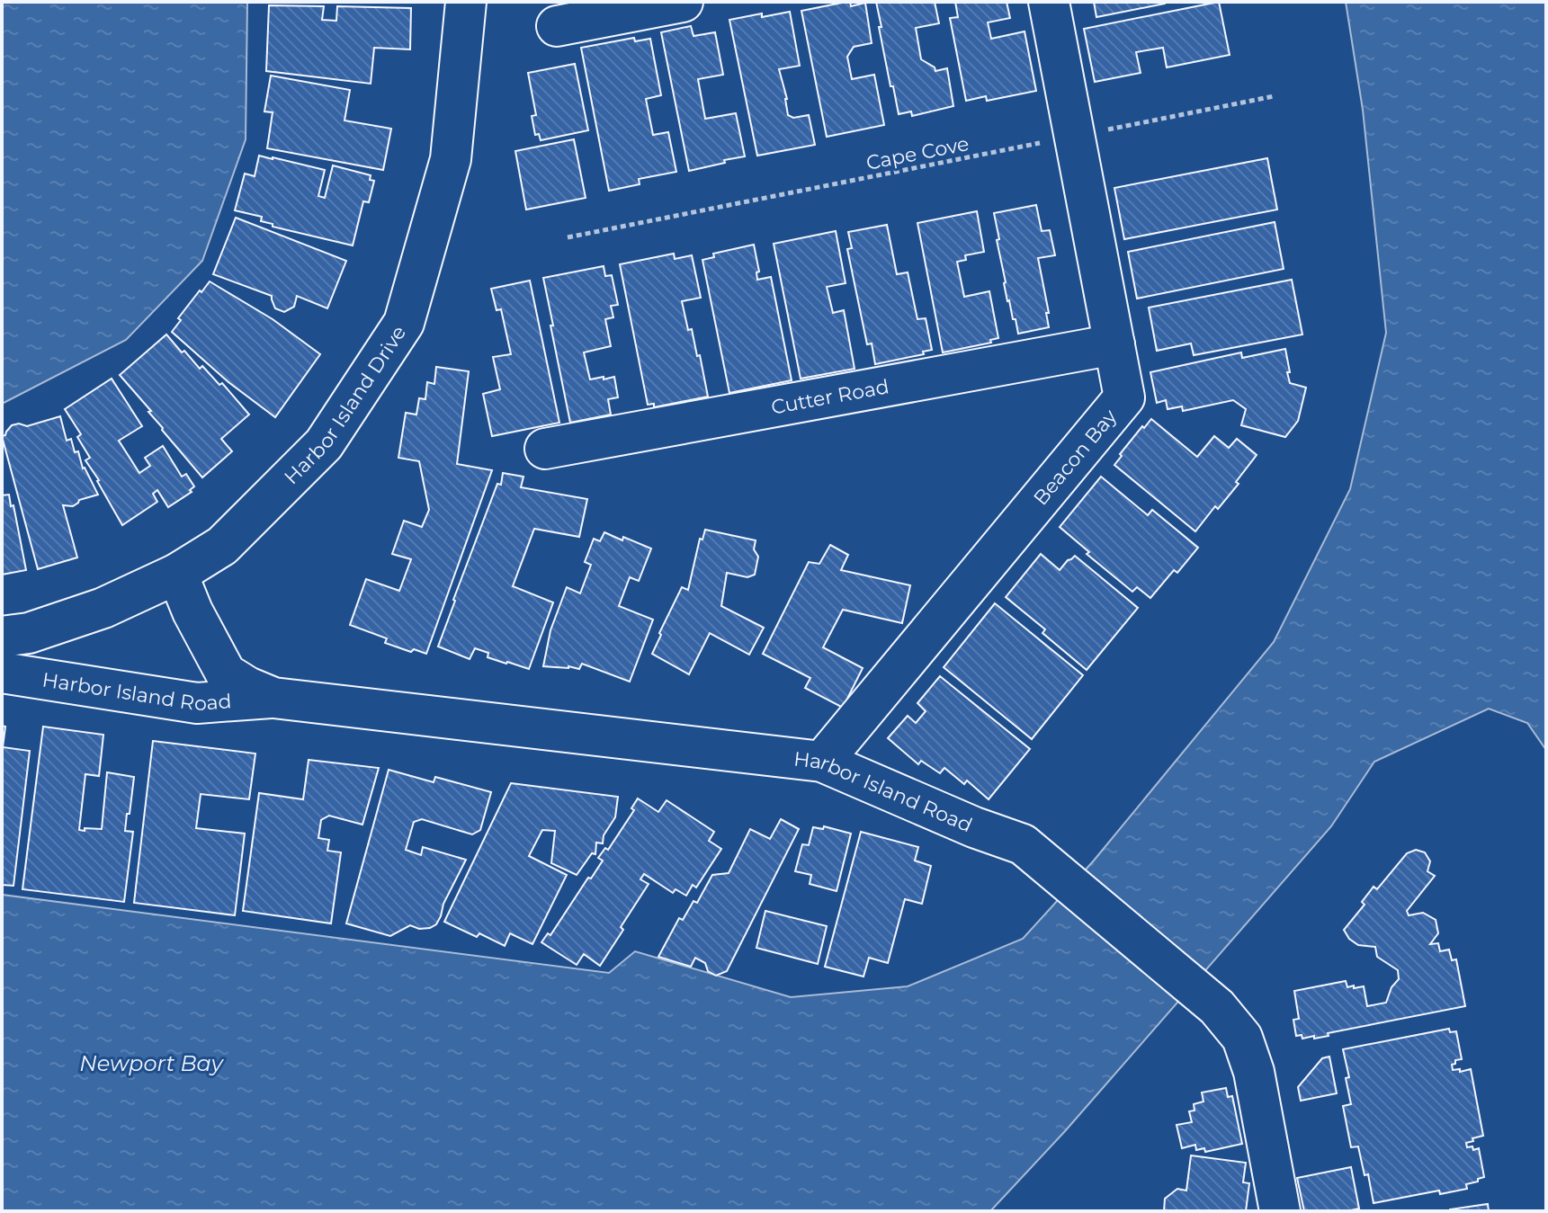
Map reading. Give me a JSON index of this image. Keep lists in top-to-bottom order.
{
  "streets": {
    "street": [
      "Cutter Road",
      "Harbor Island Drive",
      "Beacon Bay",
      "Harbor Island Road"
    ],
    "path": ["Cape Cove"]
  },
  "crossings": [
    ["Cape Cove", "Beacon Bay"],
    ["Cutter Road", "Beacon Bay"],
    ["Harbor Island Drive", "Harbor Island Road"],
    ["Beacon Bay", "Harbor Island Road"]
  ],
  "water": ["Newport Bay"]
}
